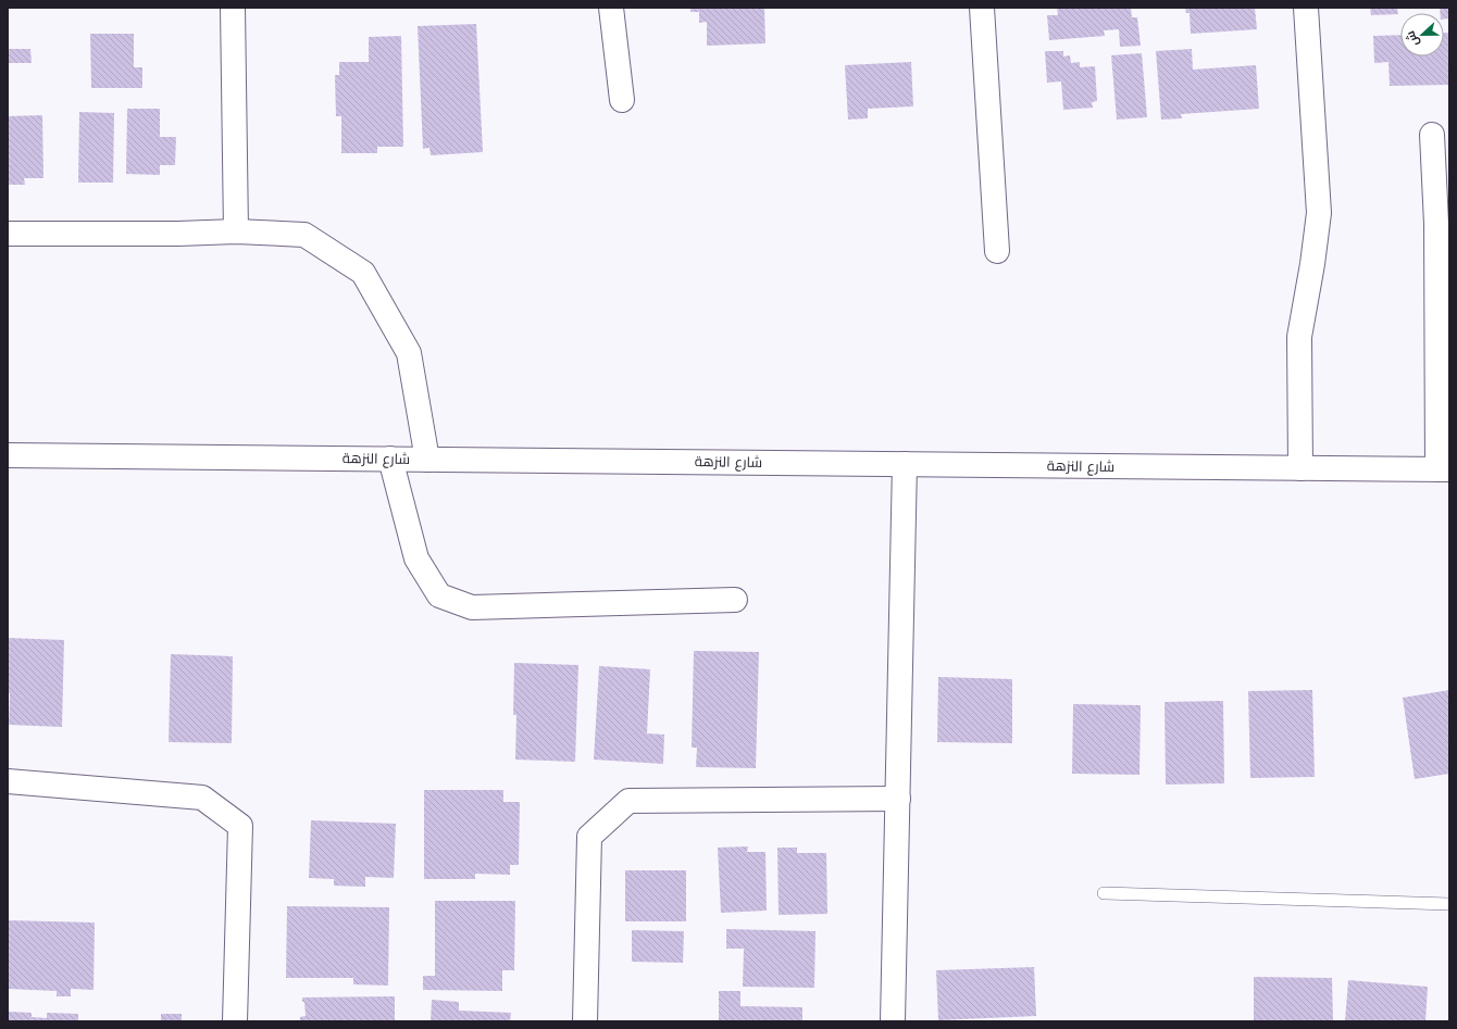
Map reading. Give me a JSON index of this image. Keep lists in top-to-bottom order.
{
  "streets": {
    "street": ["شارع النزهة"]
  },
  "north": "left"
}
